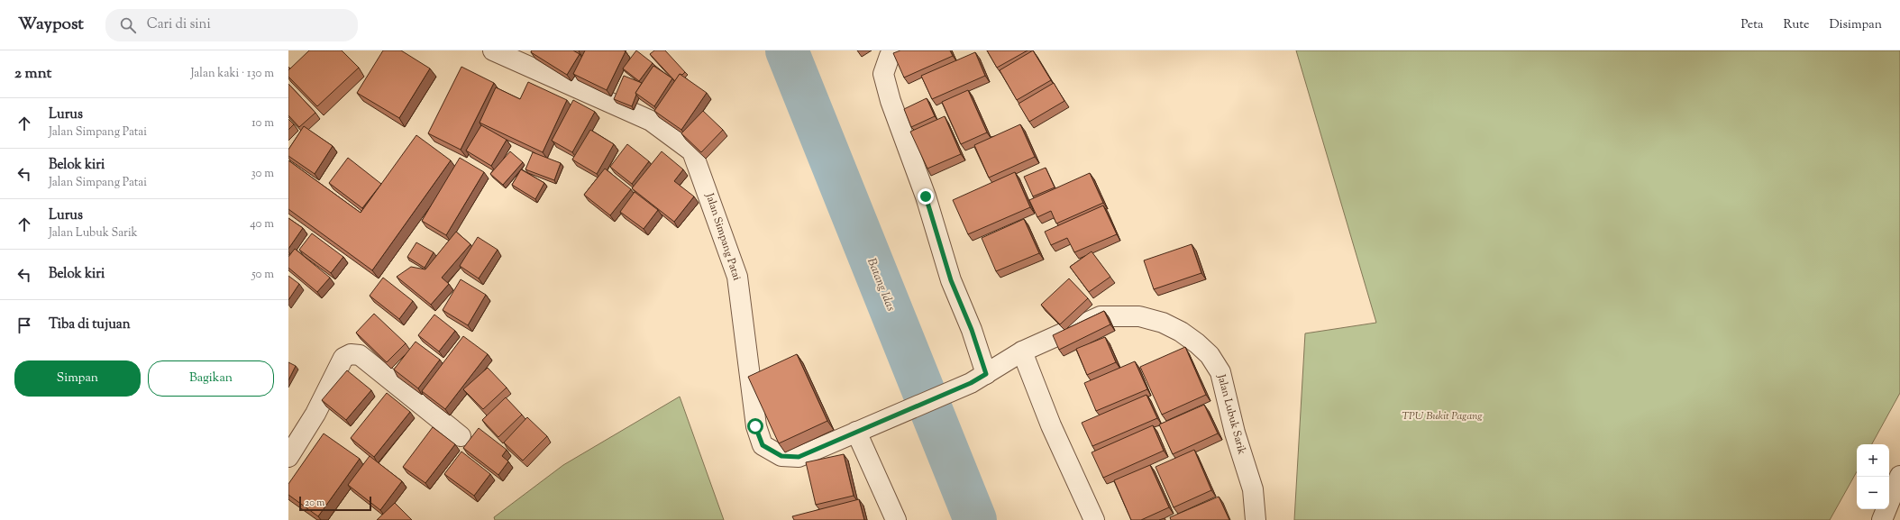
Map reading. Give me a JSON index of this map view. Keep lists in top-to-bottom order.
{
  "streets": {
    "street": ["Jalan Simpang Patai", "Jalan Lubuk Sarik"]
  },
  "crossings": [
    ["Jalan Simpang Patai", "Jalan Lubuk Sarik"]
  ],
  "water": ["Batang Idas"],
  "parks": ["TPU Bukit Pagang"],
  "scale_bar": "20 m",
  "page": {
    "header": "Waypost",
    "search": "Cari di sini",
    "nav": ["Peta", "Rute", "Disimpan"],
    "heading": ["2 mnt", "Jalan kaki · 130 m"],
    "list": [
      ["Lurus", "Jalan Simpang Patai", "10 m"],
      ["Belok kiri", "Jalan Simpang Patai", "30 m"],
      ["Lurus", "Jalan Lubuk Sarik", "40 m"],
      ["Belok kiri", "50 m"],
      "Tiba di tujuan"
    ],
    "buttons": ["Simpan", "Bagikan"],
    "map_buttons": ["+", "−"],
    "scale": "20 m"
  }
}
